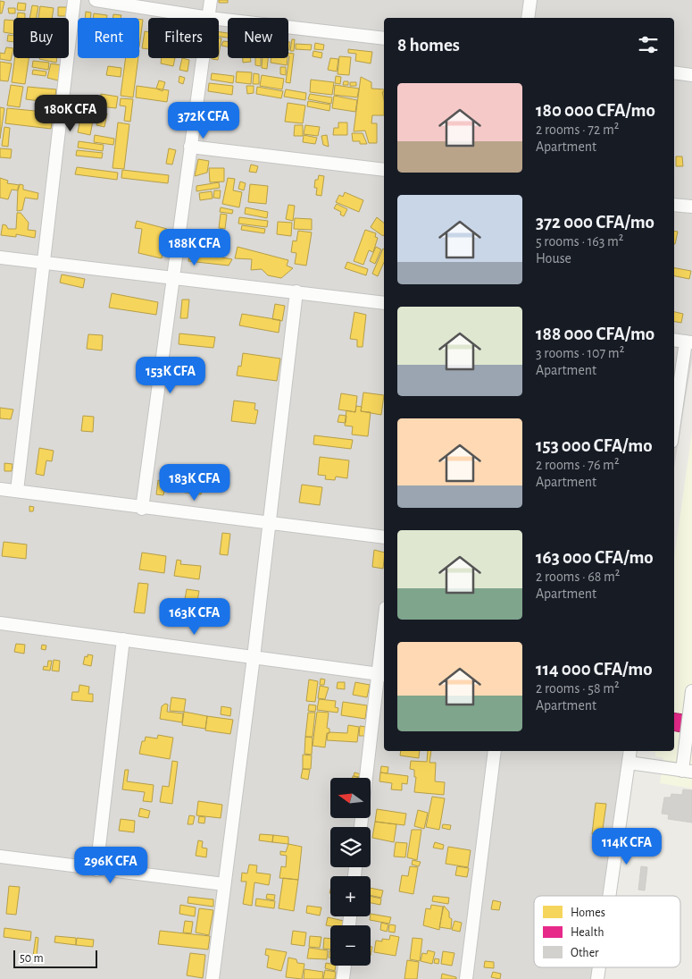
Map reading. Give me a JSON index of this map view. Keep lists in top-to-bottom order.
{
  "legend": ["Homes", "Health", "Other"],
  "scale_bar": "50 m",
  "north": "left",
  "page": {
    "chip": [
      "Buy",
      "Rent",
      "Filters",
      "New"
    ],
    "heading": "8 homes",
    "list": [
      {
        "name": "180 000 CFA/mo",
        "note": "2 rooms · 72 m² · Apartment"
      },
      {
        "name": "372 000 CFA/mo",
        "note": "5 rooms · 163 m² · House"
      },
      {
        "name": "188 000 CFA/mo",
        "note": "3 rooms · 107 m² · Apartment"
      },
      {
        "name": "153 000 CFA/mo",
        "note": "2 rooms · 76 m² · Apartment"
      },
      {
        "name": "163 000 CFA/mo",
        "note": "2 rooms · 68 m² · Apartment"
      },
      {
        "name": "114 000 CFA/mo",
        "note": "2 rooms · 58 m² · Apartment"
      }
    ],
    "price": [
      "180K CFA",
      "372K CFA",
      "188K CFA",
      "153K CFA",
      "183K CFA",
      "163K CFA",
      "114K CFA",
      "296K CFA"
    ],
    "map_buttons": ["+", "−"],
    "scale": "50 m"
  }
}
